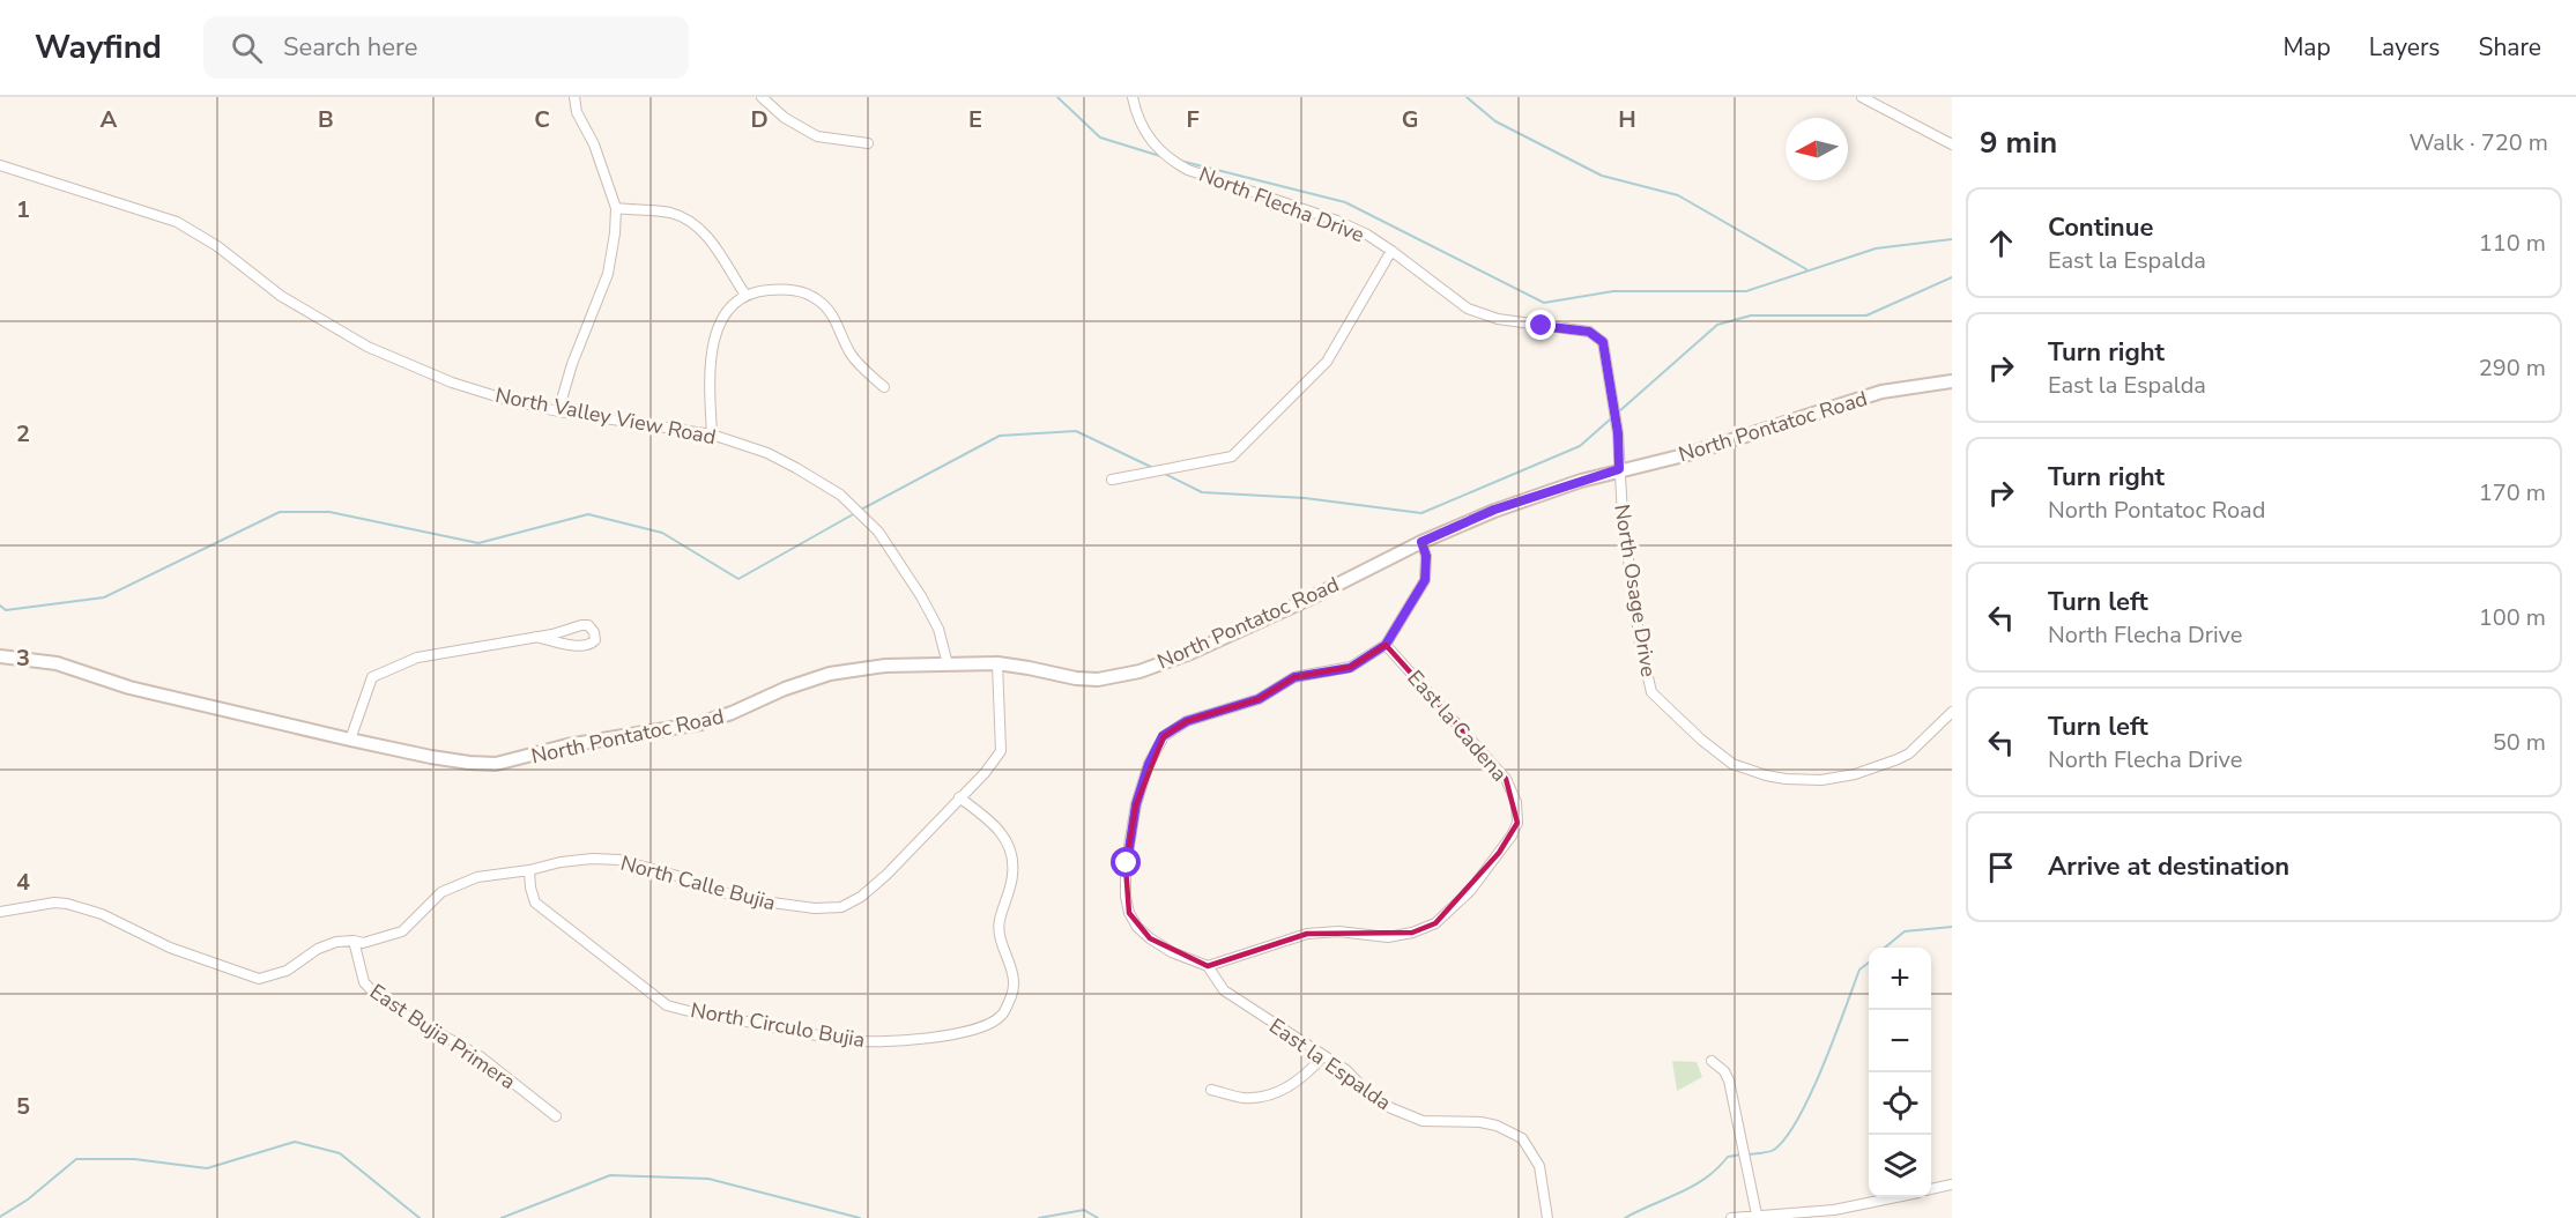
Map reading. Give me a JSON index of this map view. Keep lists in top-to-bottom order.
{
  "streets": {
    "street": [
      "North Flecha Drive",
      "North Valley View Road",
      "North Pontatoc Road",
      "North Osage Drive",
      "East la Cadena",
      "North Calle Bujia",
      "North Circulo Bujia",
      "East Bujia Primera",
      "East la Espalda"
    ]
  },
  "crossings": [
    ["North Flecha Drive", "North Pontatoc Road"],
    ["North Flecha Drive", "North Osage Drive"],
    ["North Valley View Road", "North Pontatoc Road"],
    ["North Pontatoc Road", "North Osage Drive"],
    ["North Pontatoc Road", "North Calle Bujia"],
    ["East la Cadena", "East la Espalda"],
    ["North Calle Bujia", "North Circulo Bujia"],
    ["North Calle Bujia", "East Bujia Primera"]
  ],
  "north": "left",
  "page": {
    "header": "Wayfind",
    "search": "Search here",
    "nav": ["Map", "Layers", "Share"],
    "heading": ["9 min", "Walk · 720 m"],
    "list": [
      ["Continue", "East la Espalda", "110 m"],
      ["Turn right", "East la Espalda", "290 m"],
      ["Turn right", "North Pontatoc Road", "170 m"],
      ["Turn left", "North Flecha Drive", "100 m"],
      ["Turn left", "North Flecha Drive", "50 m"],
      "Arrive at destination"
    ],
    "map_buttons": ["+", "−"]
  },
  "grid": {
    "columns": [
      "A",
      "B",
      "C",
      "D",
      "E",
      "F",
      "G",
      "H"
    ],
    "rows": [
      "1",
      "2",
      "3",
      "4",
      "5"
    ]
  }
}
